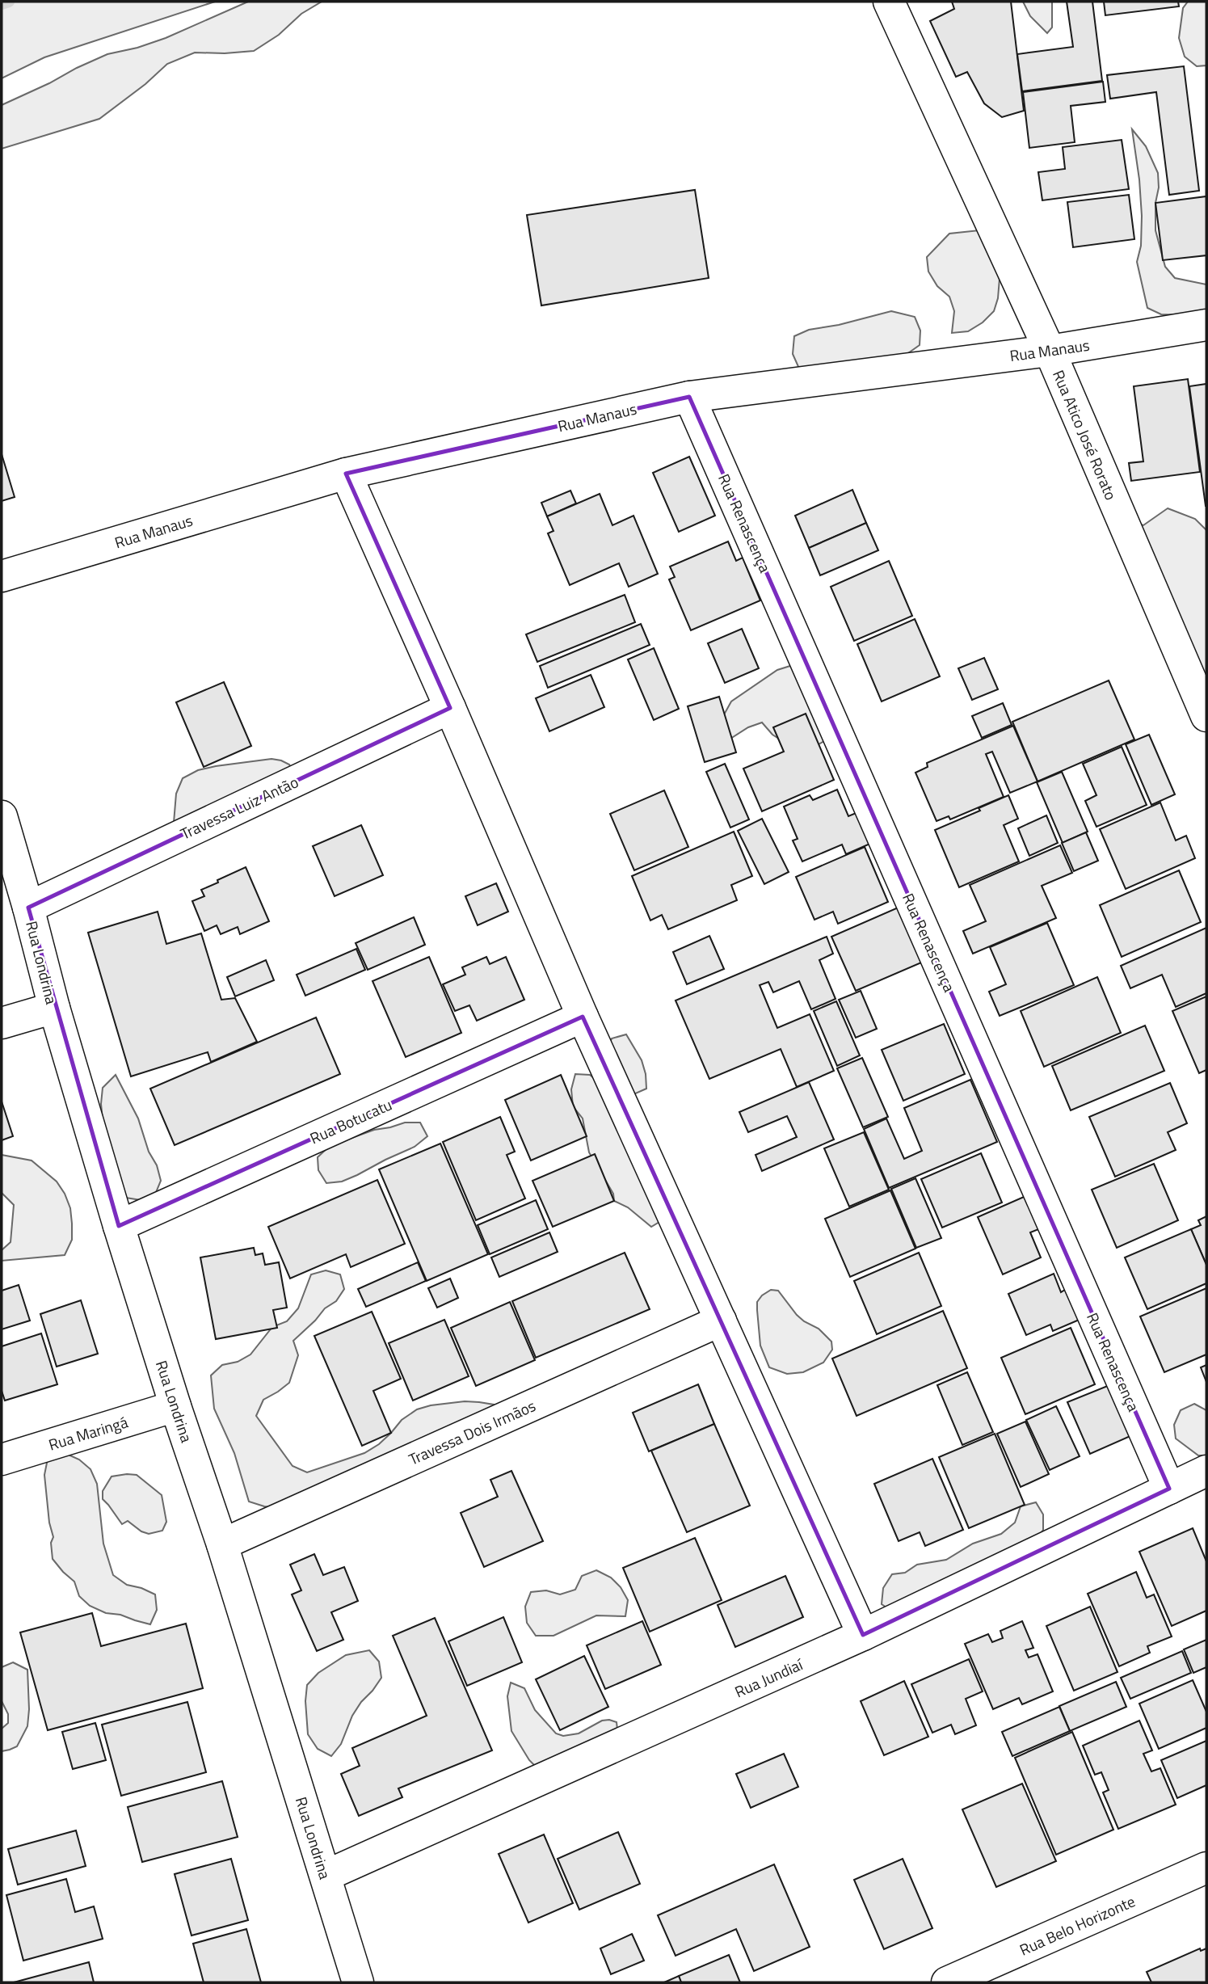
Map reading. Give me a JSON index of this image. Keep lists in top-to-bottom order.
{
  "streets": {
    "street": [
      "Rua Manaus",
      "Rua Atico José Rorato",
      "Rua Renascença",
      "Travessa Luiz Antão",
      "Rua Londrina",
      "Rua Botucatu",
      "Travessa Dois Irmãos",
      "Rua Maringá",
      "Rua Jundiaí",
      "Rua Belo Horizonte"
    ]
  },
  "crossings": [
    ["Rua Manaus", "Rua Atico José Rorato"],
    ["Rua Manaus", "Rua Renascença"],
    ["Rua Renascença", "Rua Jundiaí"],
    ["Travessa Luiz Antão", "Rua Londrina"],
    ["Rua Londrina", "Rua Botucatu"],
    ["Rua Londrina", "Travessa Dois Irmãos"],
    ["Rua Londrina", "Rua Maringá"],
    ["Rua Londrina", "Rua Jundiaí"]
  ]
}
